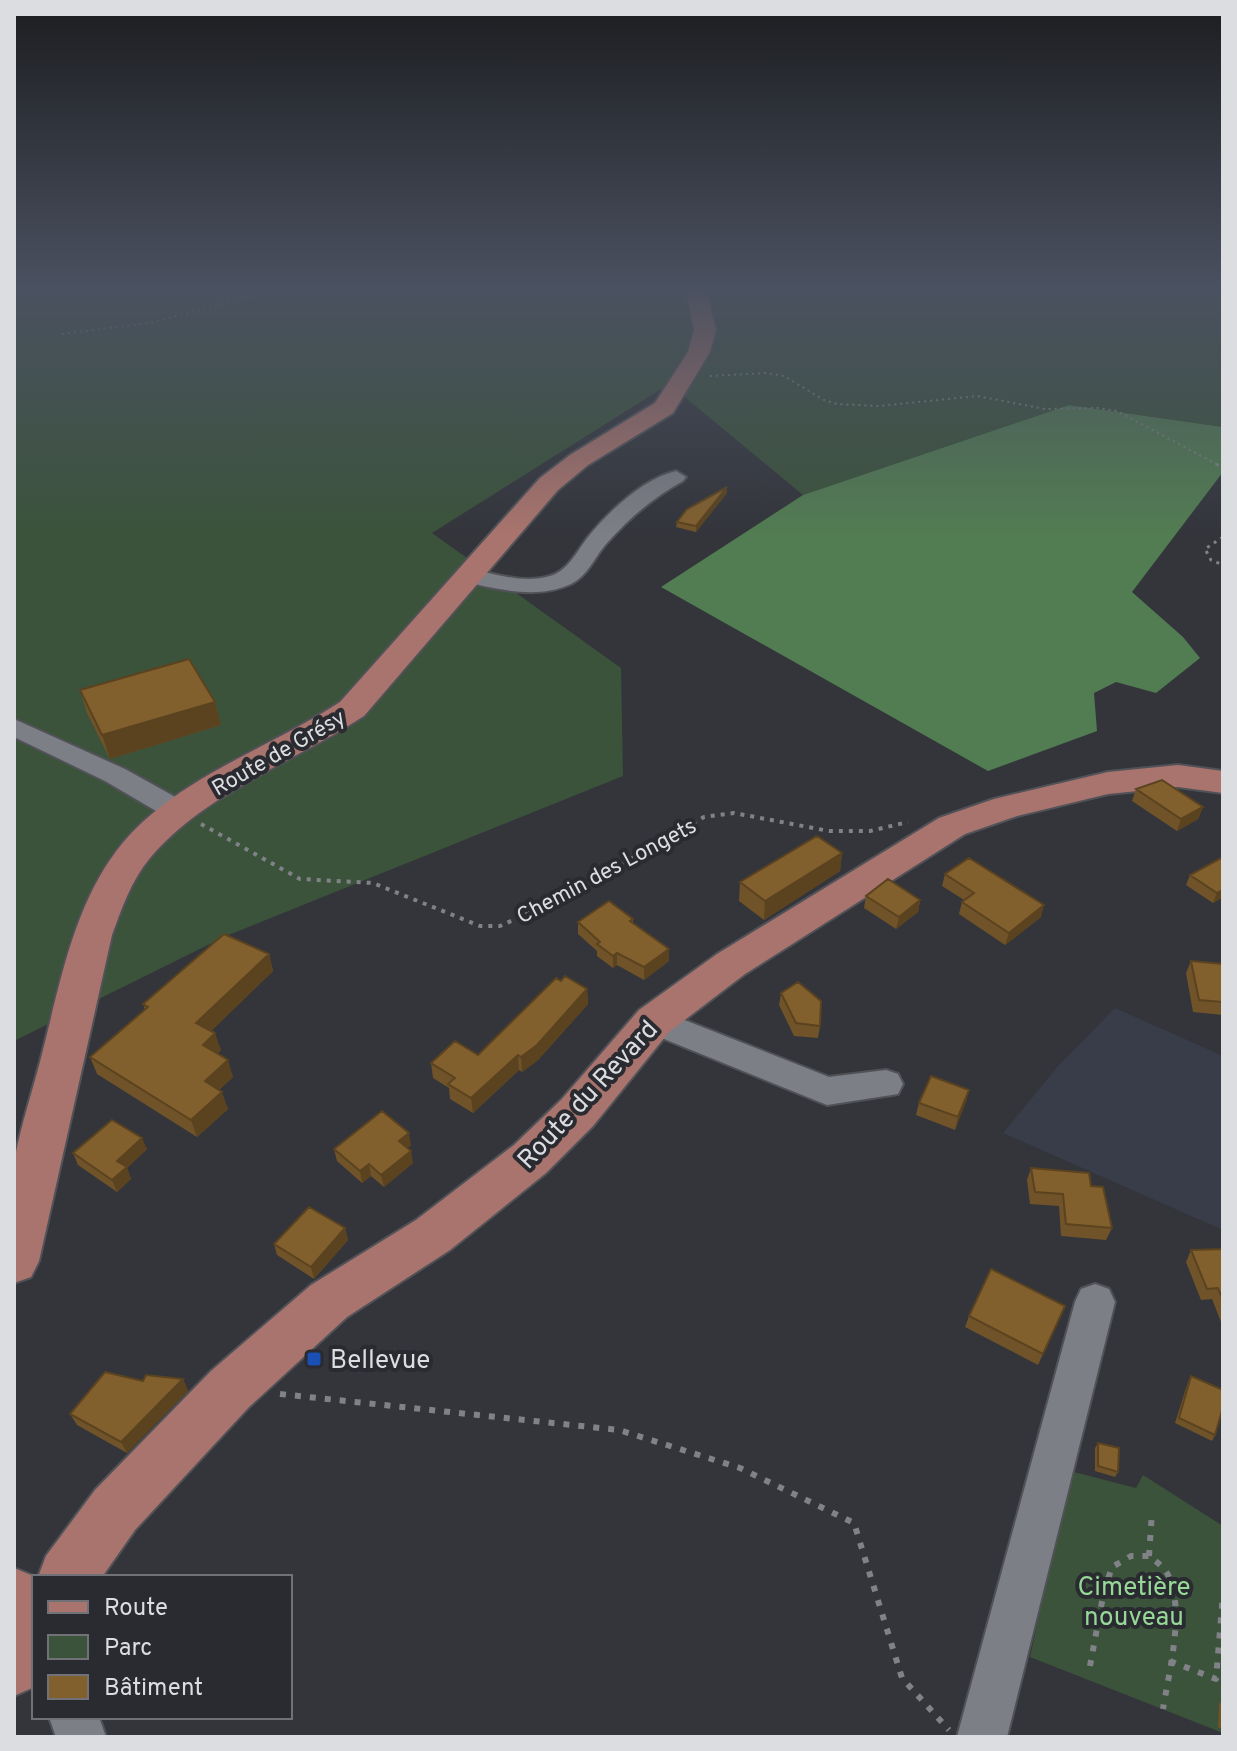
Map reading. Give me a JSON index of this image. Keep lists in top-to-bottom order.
{
  "streets": {
    "main road": ["Route de Grésy", "Route du Revard"],
    "path": ["Chemin des Longets"]
  },
  "crossings": [
    ["Route de Grésy", "Chemin des Longets"],
    ["Chemin des Longets", "Route du Revard"]
  ],
  "parks": ["Cimetière nouveau"],
  "places": {
    "transit": ["Bellevue"]
  },
  "legend": ["Route", "Parc", "Bâtiment"]
}
